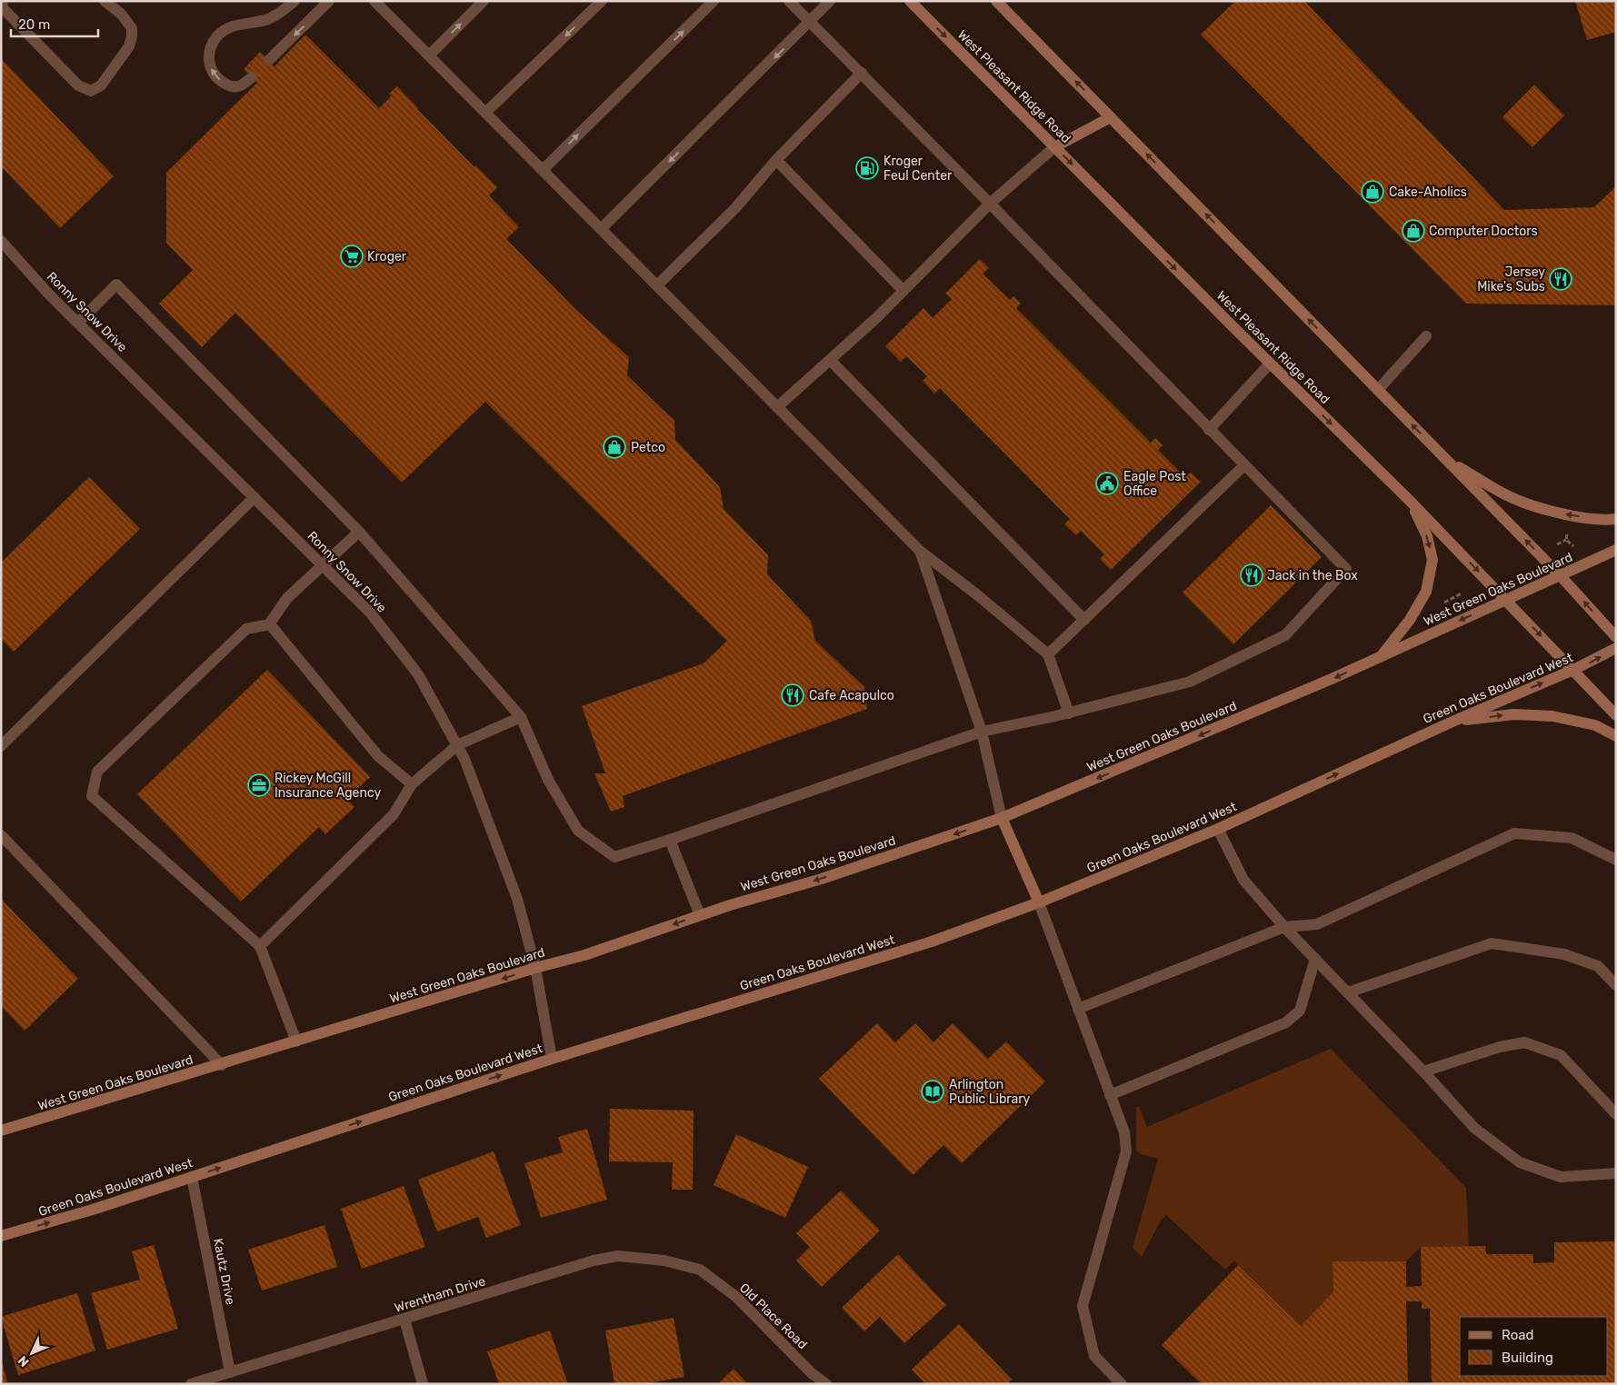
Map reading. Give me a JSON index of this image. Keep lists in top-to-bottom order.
{
  "streets": {
    "main road": ["West Pleasant Ridge Road", "West Green Oaks Boulevard", "Green Oaks Boulevard West"],
    "street": [
      "Ronny Snow Drive",
      "Kautz Drive",
      "Wrentham Drive",
      "Old Place Road"
    ]
  },
  "crossings": [
    ["West Pleasant Ridge Road", "West Green Oaks Boulevard"],
    ["West Pleasant Ridge Road", "Green Oaks Boulevard West"],
    ["Ronny Snow Drive", "West Green Oaks Boulevard"],
    ["Ronny Snow Drive", "Green Oaks Boulevard West"],
    ["Green Oaks Boulevard West", "Kautz Drive"],
    ["Kautz Drive", "Wrentham Drive"],
    ["Wrentham Drive", "Old Place Road"]
  ],
  "one_way": ["West Green Oaks Boulevard", "Green Oaks Boulevard West"],
  "places": {
    "fuel station": ["Kroger Feul Center"],
    "shop": ["Cake-Aholics", "Computer Doctors", "Petco"],
    "supermarket": ["Kroger"],
    "restaurant": ["Jersey Mike's Subs", "Jack in the Box", "Cafe Acapulco"],
    "public building": ["Eagle Post Office"],
    "office": ["Rickey McGill Insurance Agency"],
    "library": ["Arlington Public Library"]
  },
  "legend": ["Road", "Building"],
  "scale_bar": "20 m",
  "north": "bottom left"
}
